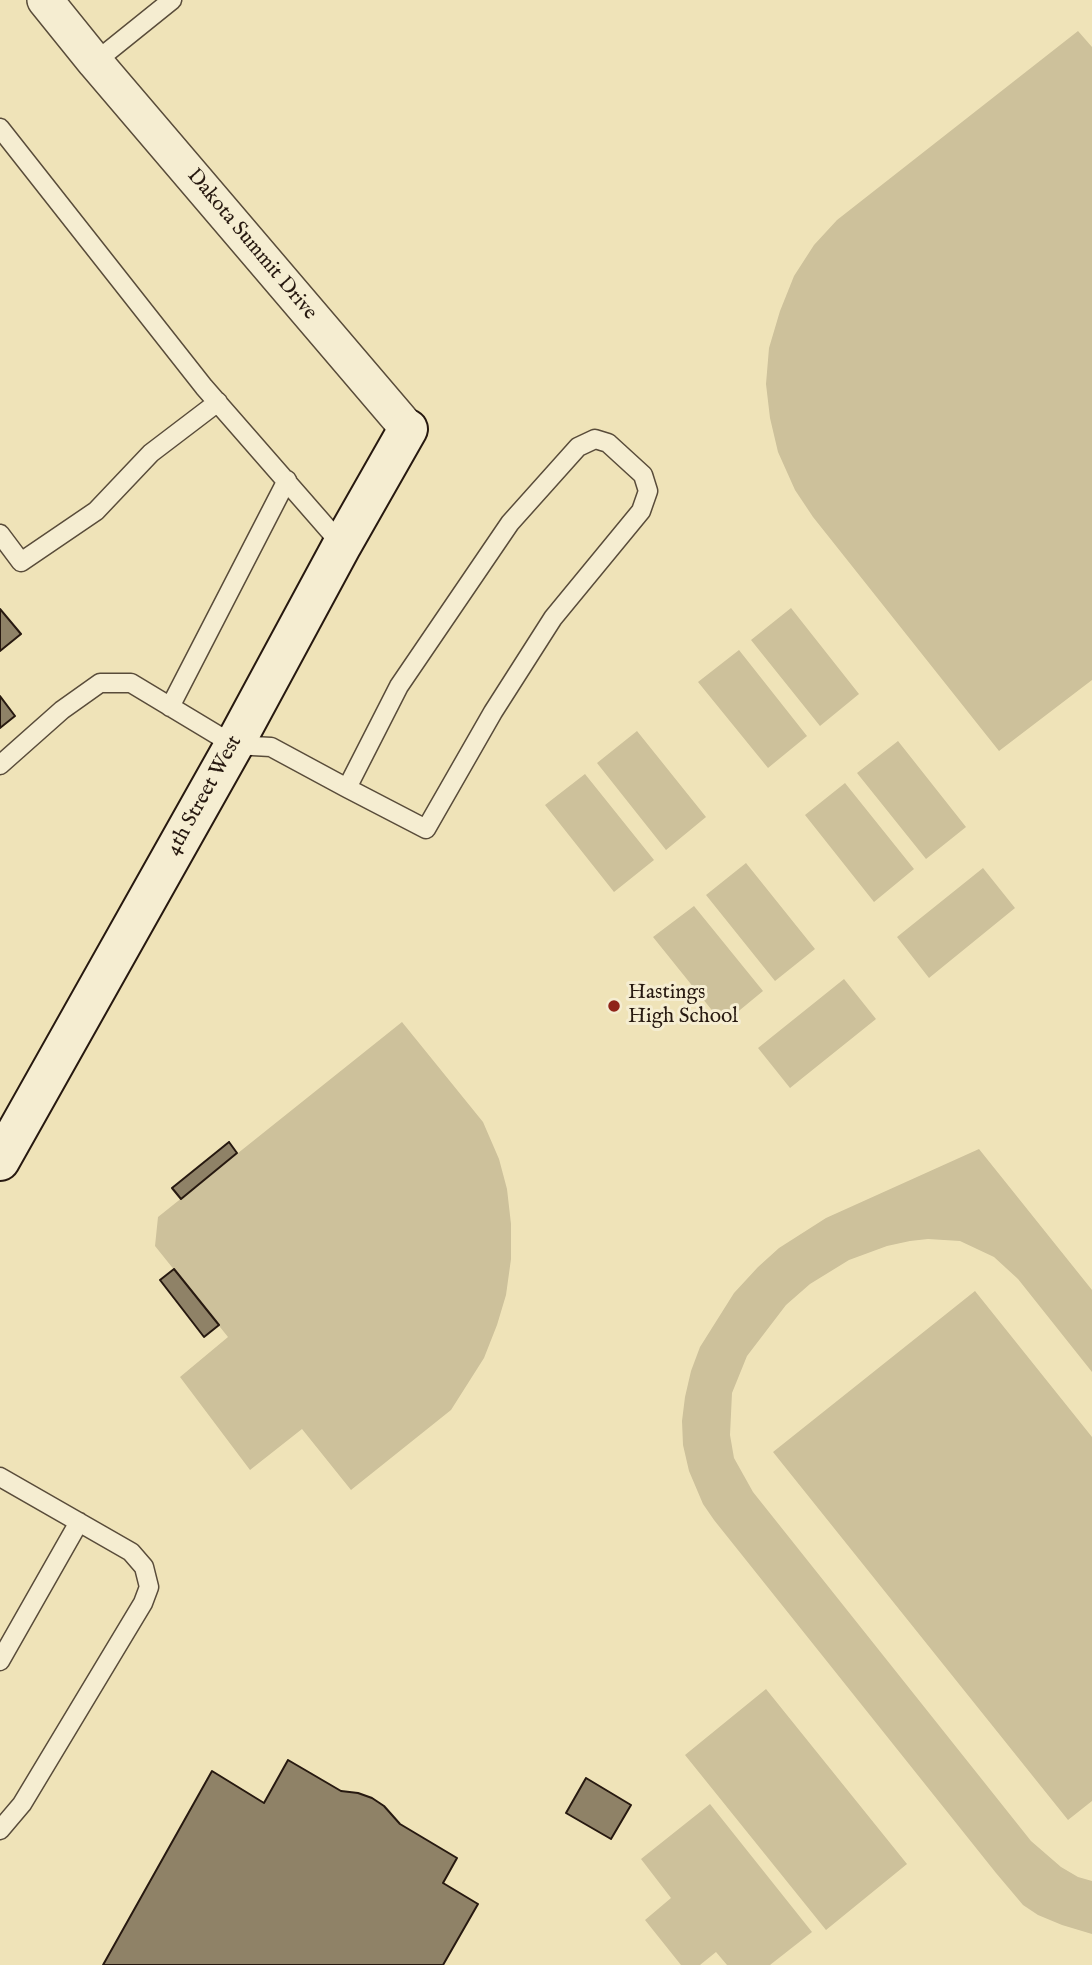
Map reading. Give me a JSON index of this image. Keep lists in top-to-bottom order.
{
  "streets": {
    "street": ["Dakota Summit Drive", "4th Street West"]
  },
  "crossings": [
    ["Dakota Summit Drive", "4th Street West"]
  ],
  "places": ["Hastings High School"]
}
